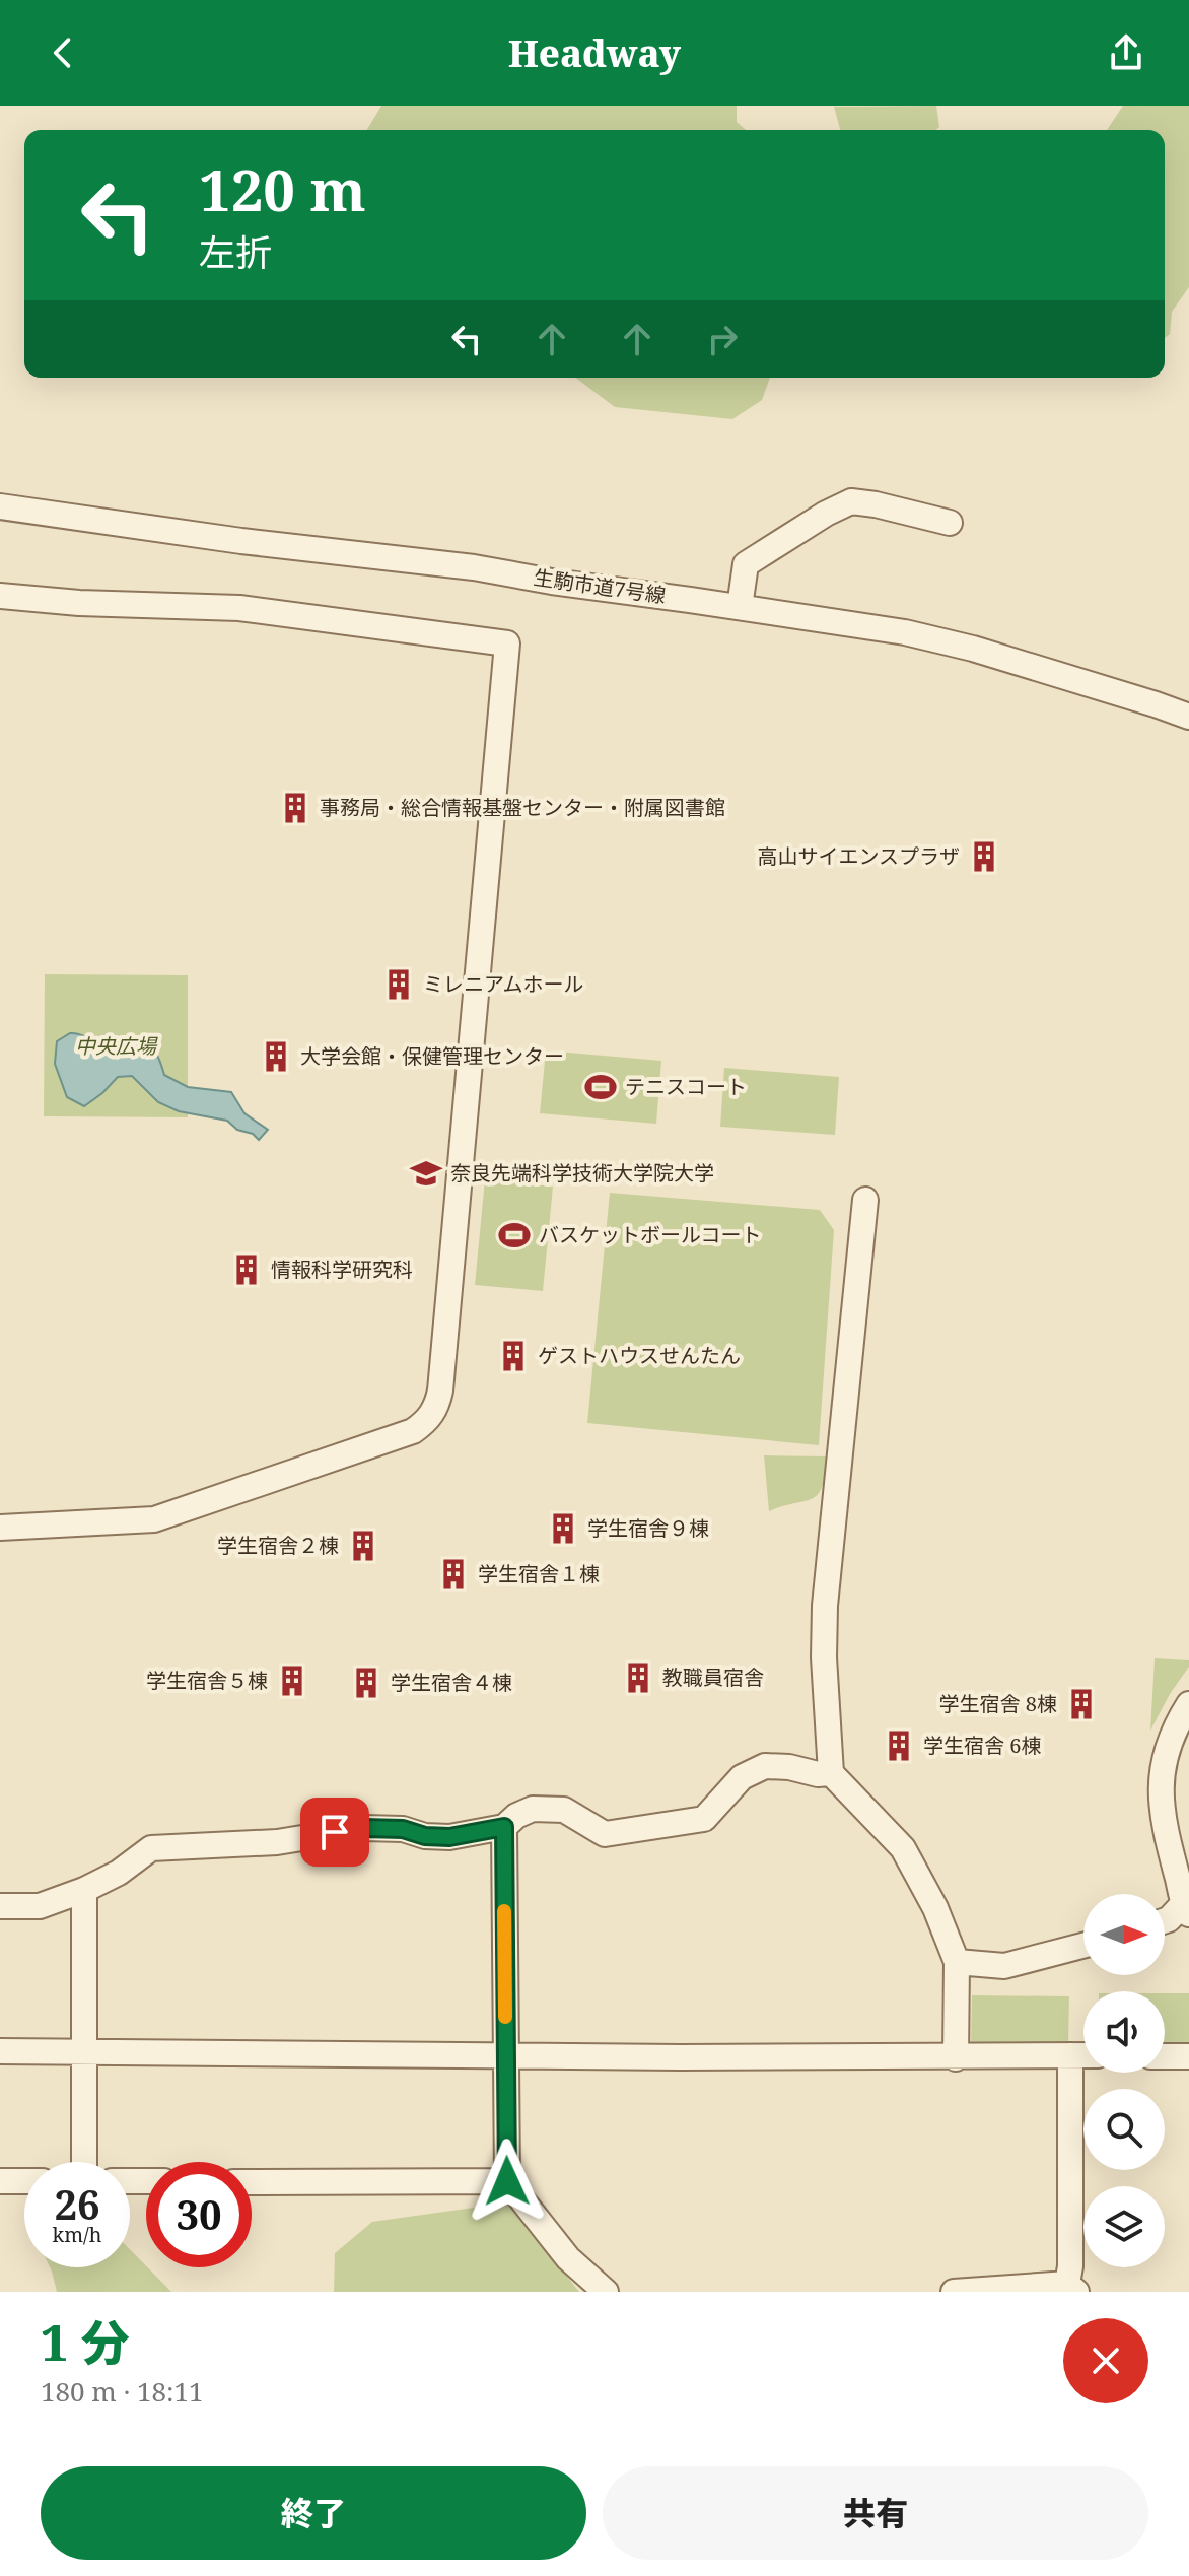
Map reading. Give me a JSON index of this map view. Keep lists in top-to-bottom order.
{
  "streets": {
    "street": ["生駒市道7号線"]
  },
  "parks": ["中央広場"],
  "places": {
    "building": [
      "事務局・総合情報基盤センター・附属図書館",
      "高山サイエンスプラザ",
      "ミレニアムホール",
      "大学会館・保健管理センター",
      "情報科学研究科",
      "ゲストハウスせんたん",
      "学生宿舎９棟",
      "学生宿舎２棟",
      "学生宿舎１棟",
      "教職員宿舎",
      "学生宿舎５棟",
      "学生宿舎４棟",
      "学生宿舎 8棟",
      "学生宿舎 6棟"
    ],
    "sports": ["テニスコート", "バスケットボールコート"],
    "school or university": ["奈良先端科学技術大学院大学"]
  },
  "north": "right",
  "page": {
    "header": "Headway",
    "turn": ["120 m", "左折"],
    "speed": "26 km/h",
    "limit": "30",
    "heading": ["1 分", "180 m · 18:11"],
    "buttons": ["終了", "共有"]
  }
}
